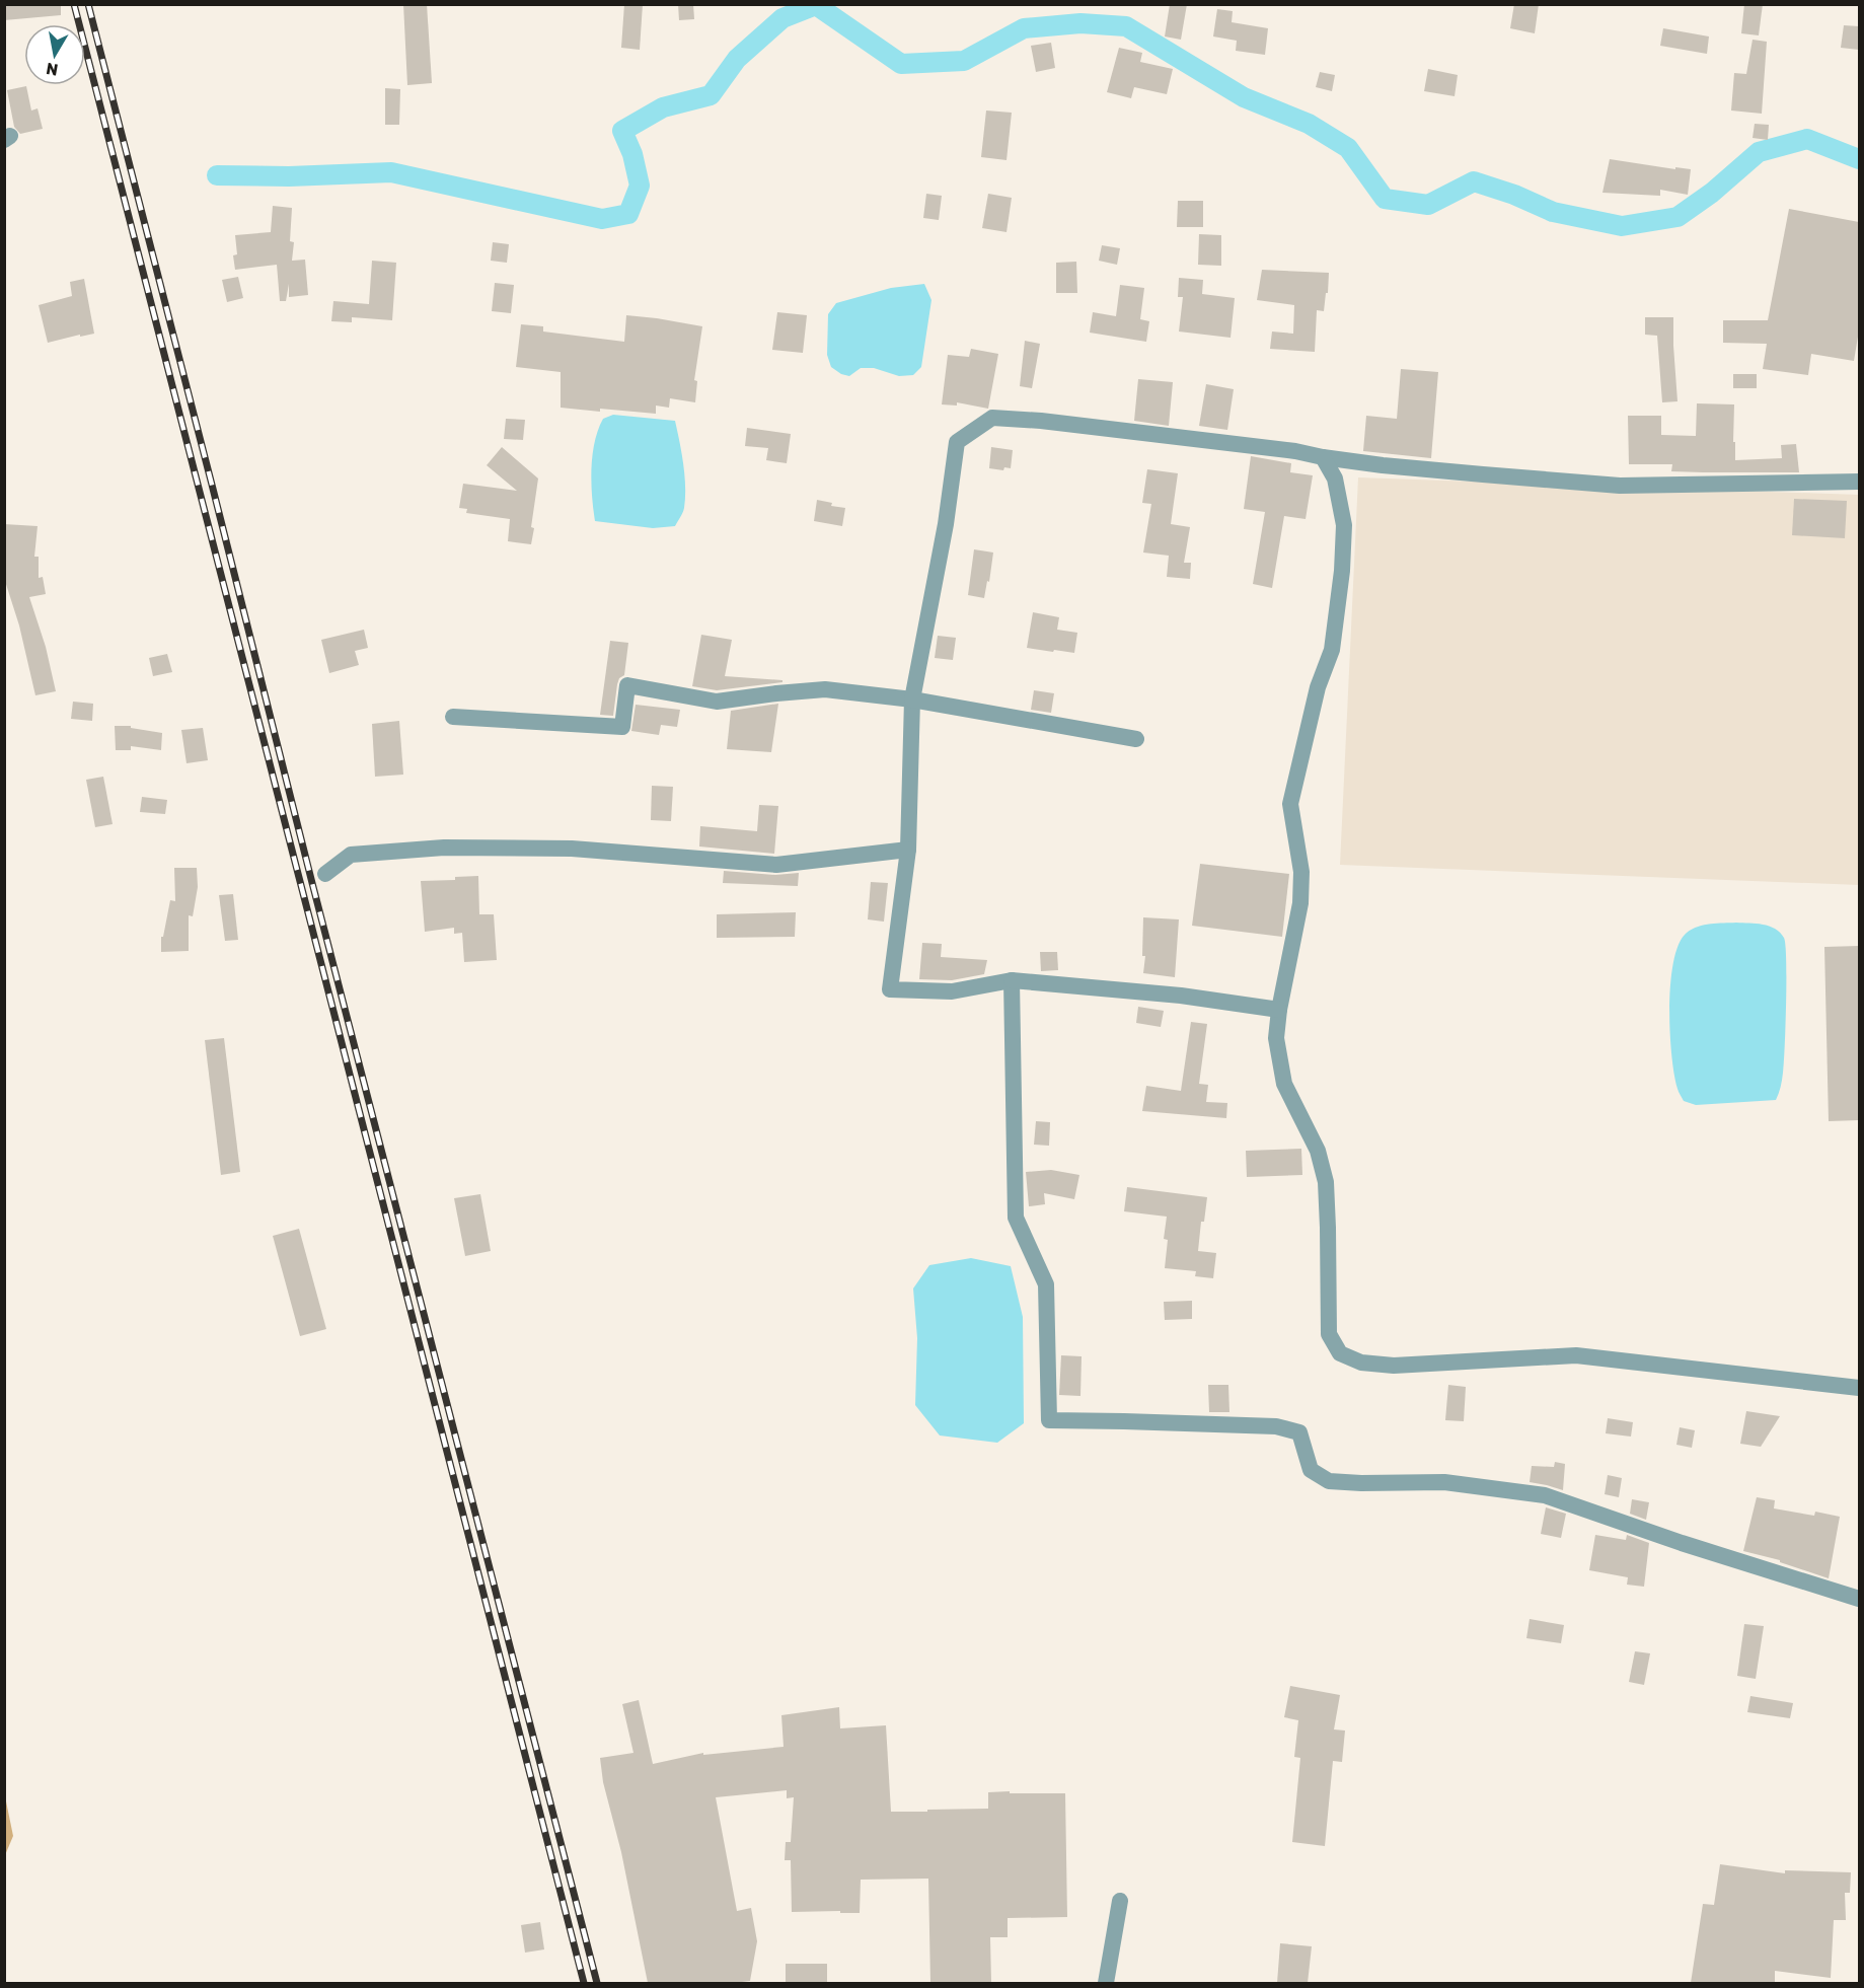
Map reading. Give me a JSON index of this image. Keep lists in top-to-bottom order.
{
  "north": "bottom"
}
